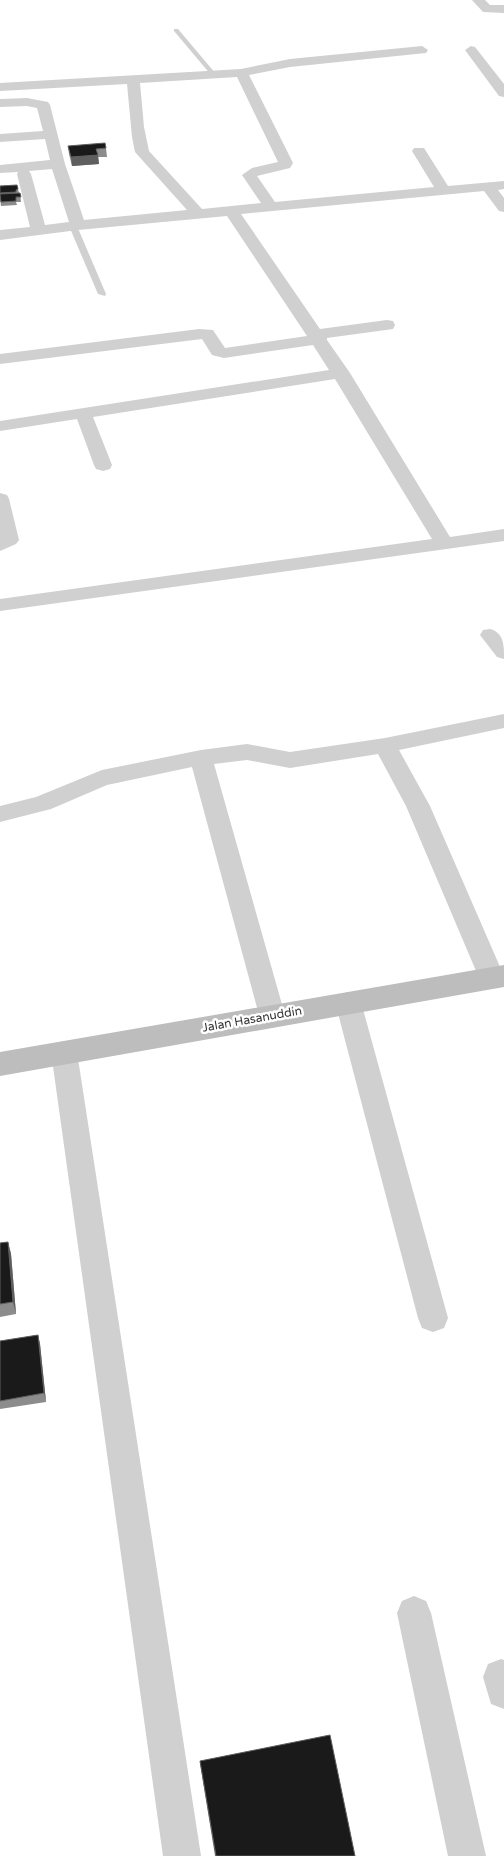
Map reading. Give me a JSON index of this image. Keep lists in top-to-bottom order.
{
  "streets": {
    "main road": ["Jalan Hasanuddin"]
  }
}
